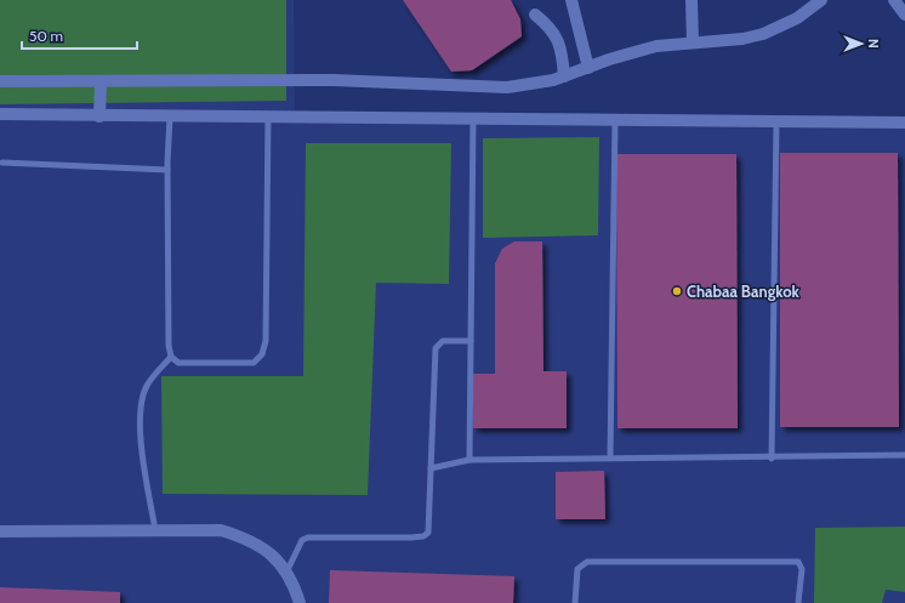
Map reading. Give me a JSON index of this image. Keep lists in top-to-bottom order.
{
  "places": ["Chabaa Bangkok"],
  "scale_bar": "50 m",
  "north": "right"
}
